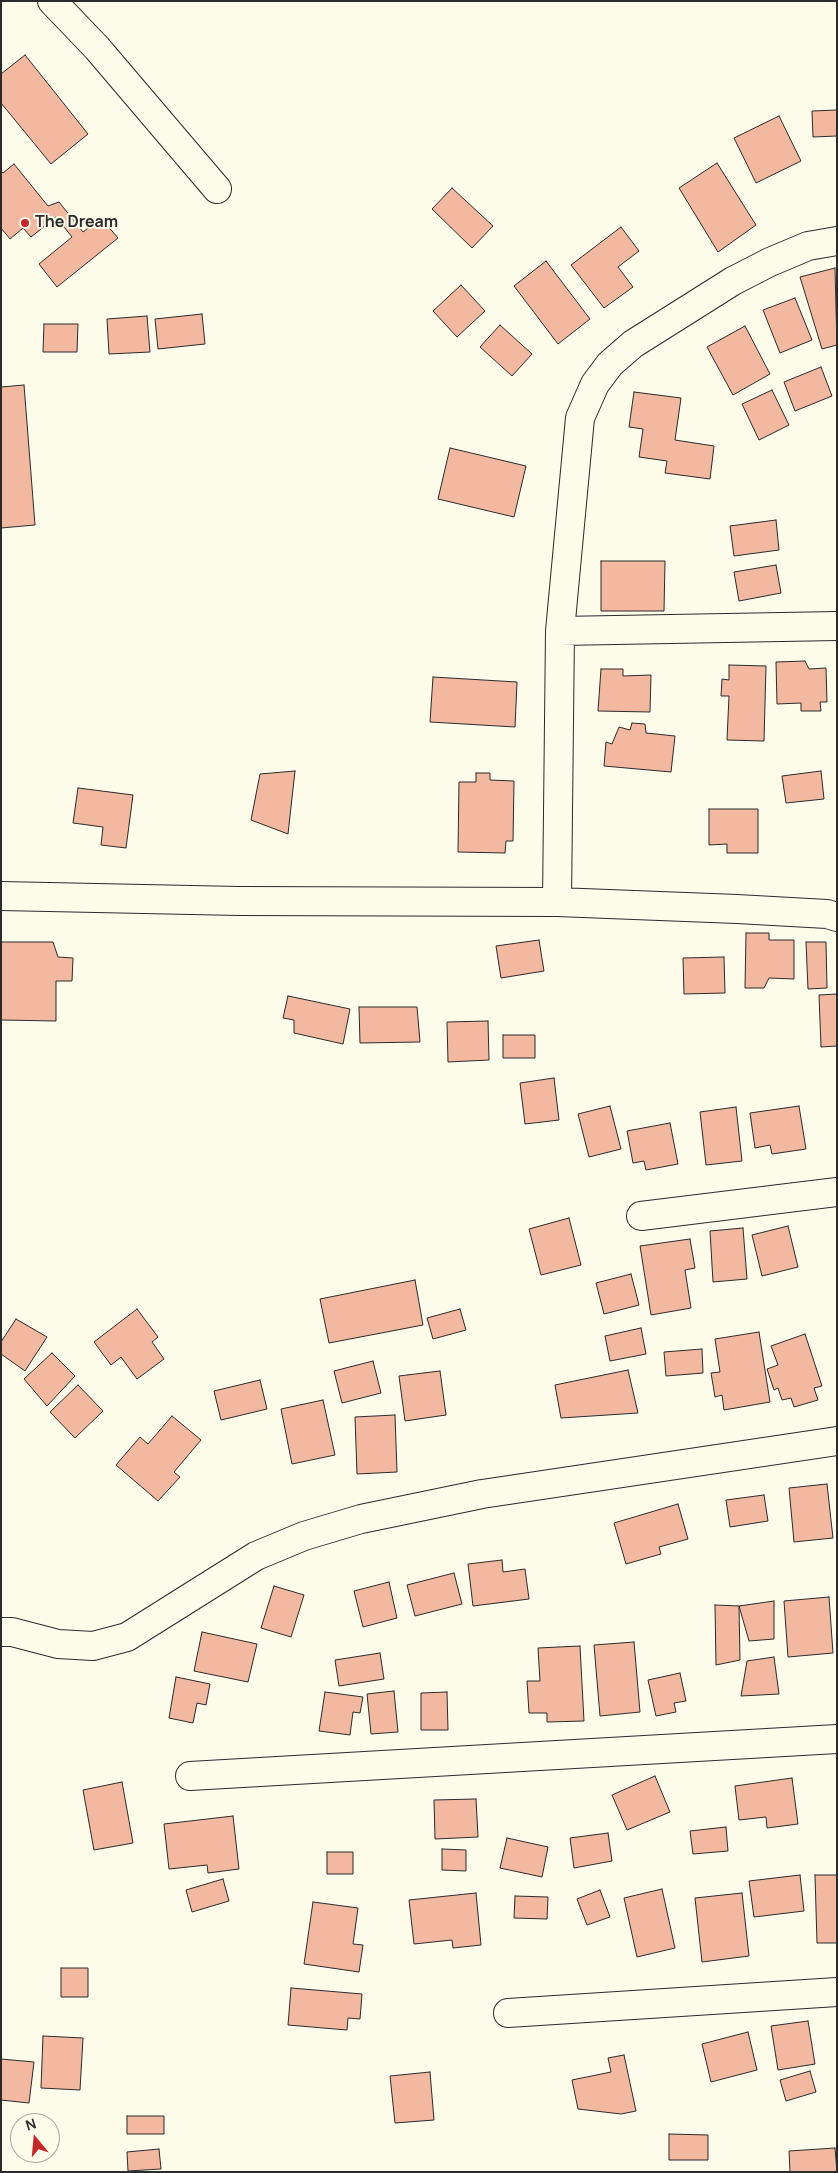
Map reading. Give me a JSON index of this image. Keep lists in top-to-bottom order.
{
  "places": ["The Dream"],
  "north": "top"
}
